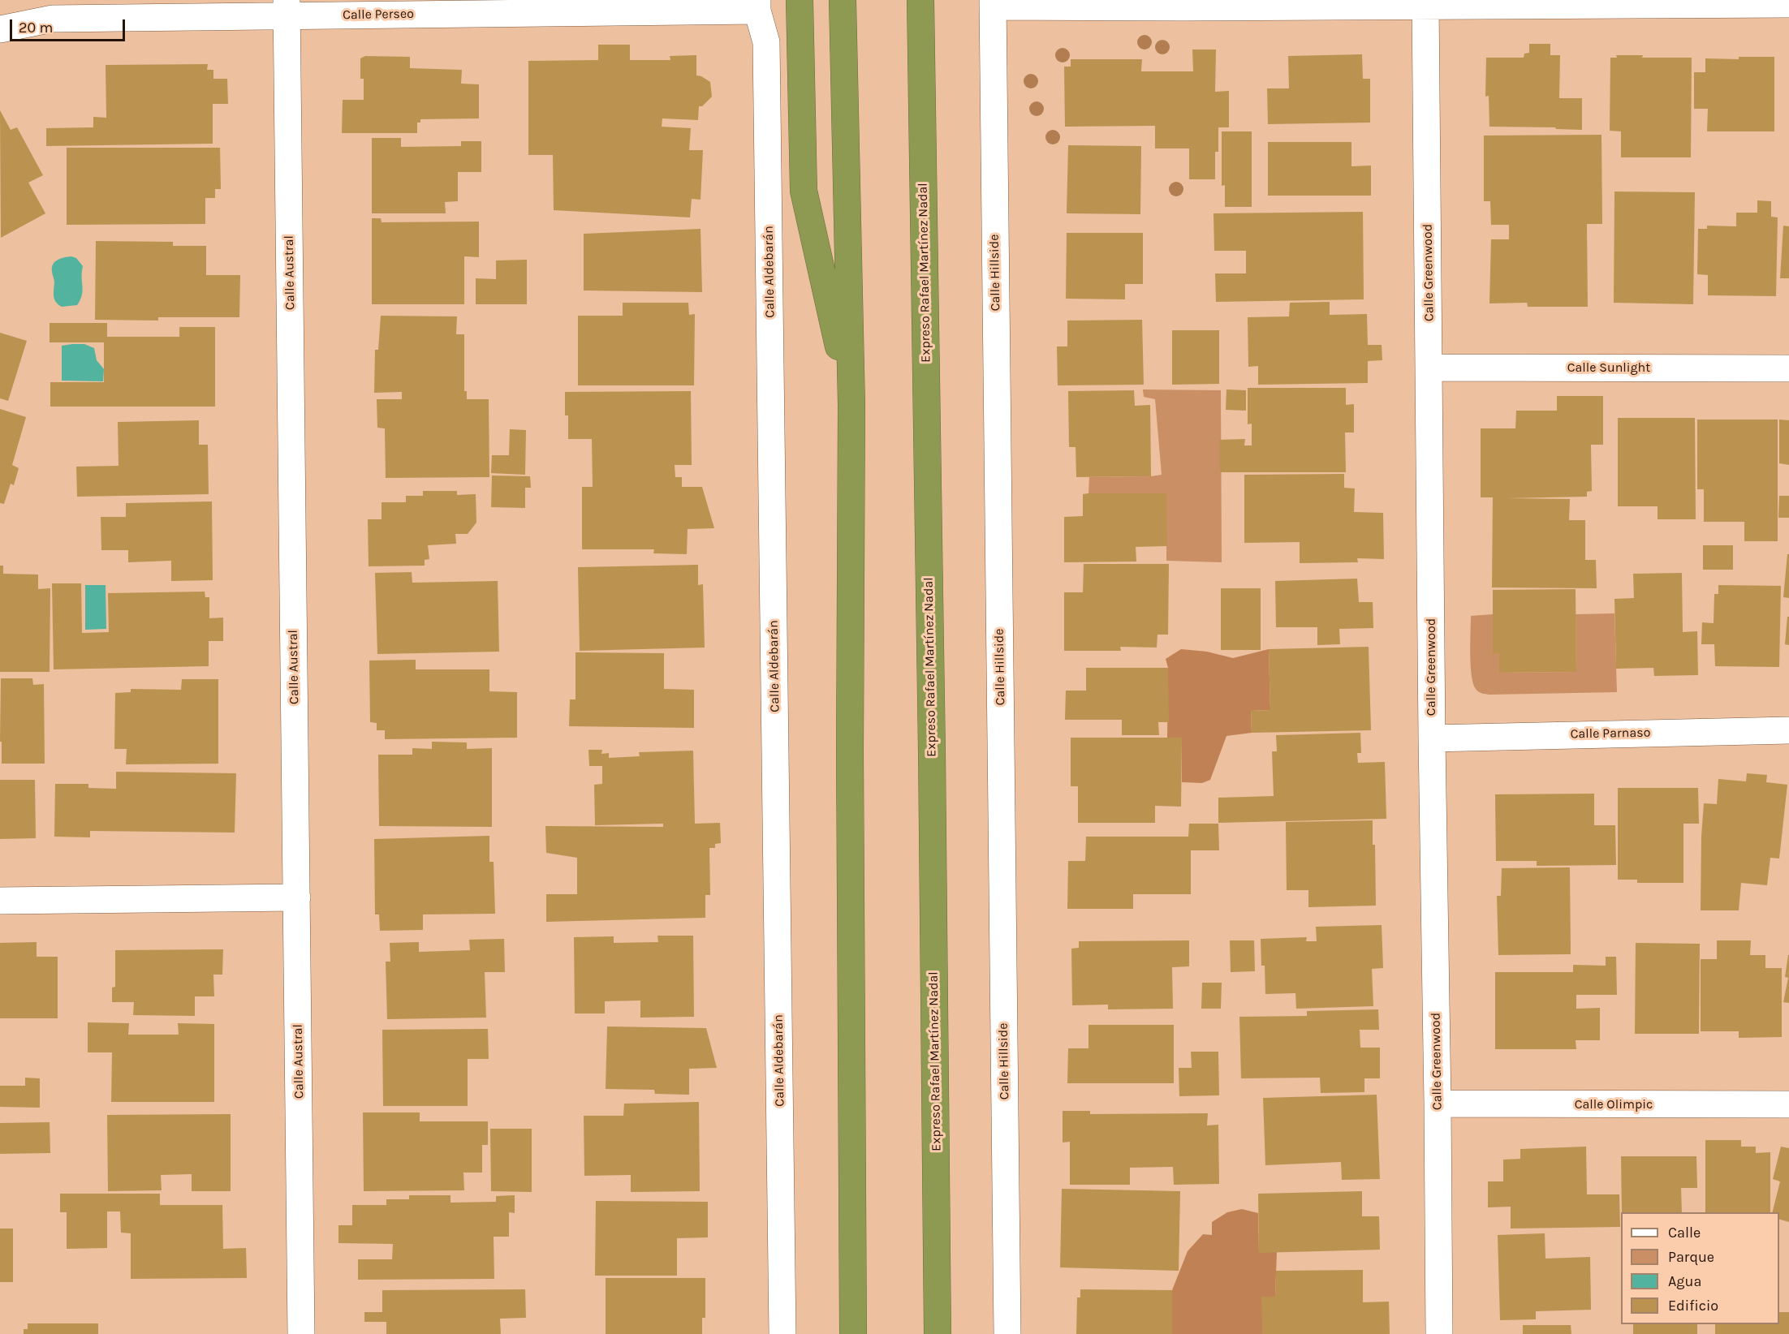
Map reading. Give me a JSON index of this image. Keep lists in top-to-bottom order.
{
  "streets": {
    "highway": ["Expreso Rafael Martínez Nadal"],
    "street": [
      "Calle Perseo",
      "Calle Aldebarán",
      "Calle Austral",
      "Calle Hillside",
      "Calle Greenwood",
      "Calle Sunlight",
      "Calle Parnaso",
      "Calle Olimpic"
    ]
  },
  "crossings": [
    ["Calle Perseo", "Calle Aldebarán"],
    ["Calle Perseo", "Calle Austral"],
    ["Calle Greenwood", "Calle Sunlight"],
    ["Calle Greenwood", "Calle Parnaso"],
    ["Calle Greenwood", "Calle Olimpic"]
  ],
  "legend": [
    "Calle",
    "Parque",
    "Agua",
    "Edificio"
  ],
  "scale_bar": "20 m"
}
